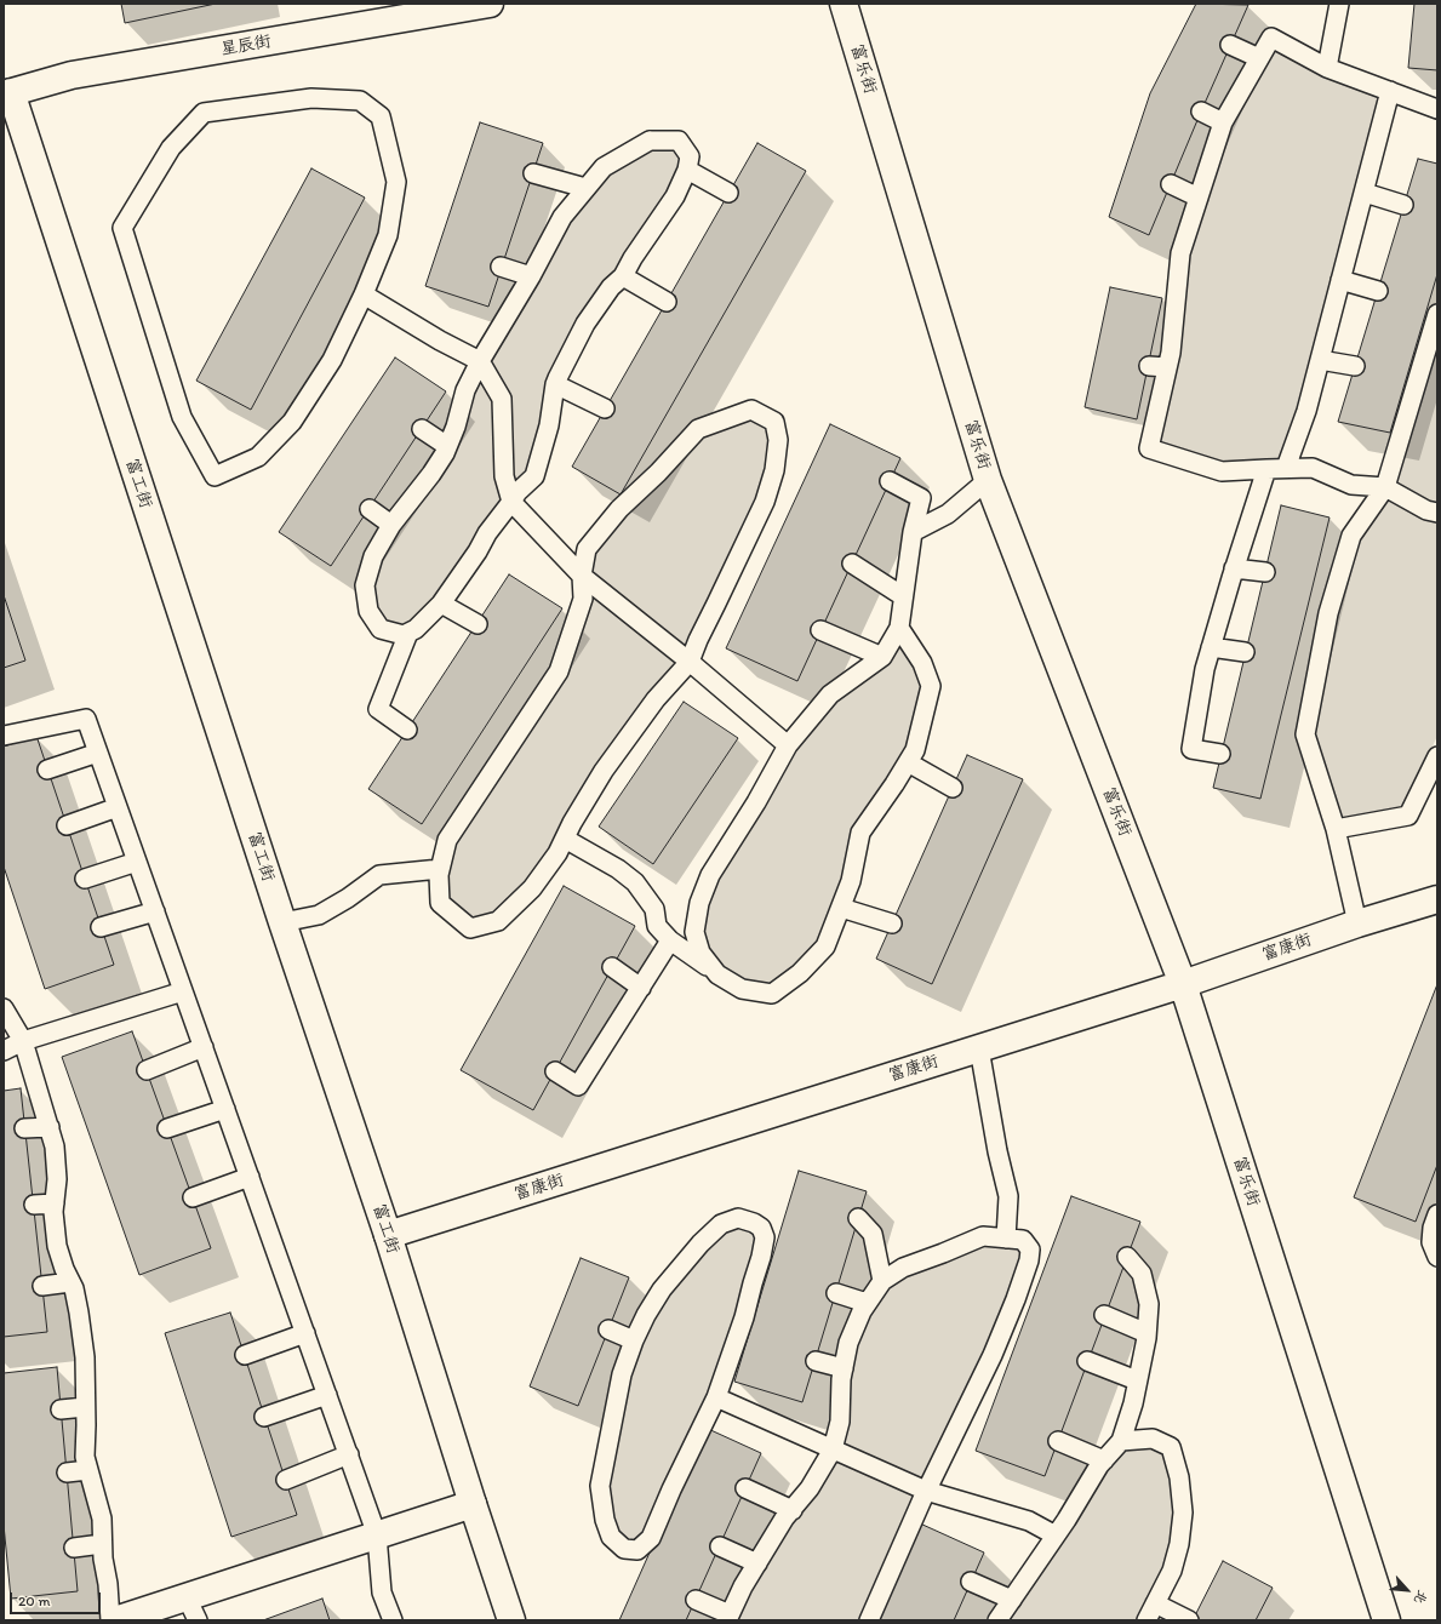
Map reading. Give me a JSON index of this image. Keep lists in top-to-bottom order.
{
  "streets": {
    "street": [
      "星辰街",
      "富乐街",
      "富工街",
      "富康街"
    ]
  },
  "crossings": [
    ["星辰街", "富工街"],
    ["富乐街", "富康街"],
    ["富工街", "富康街"]
  ],
  "scale_bar": "20 m",
  "north": "bottom right"
}
